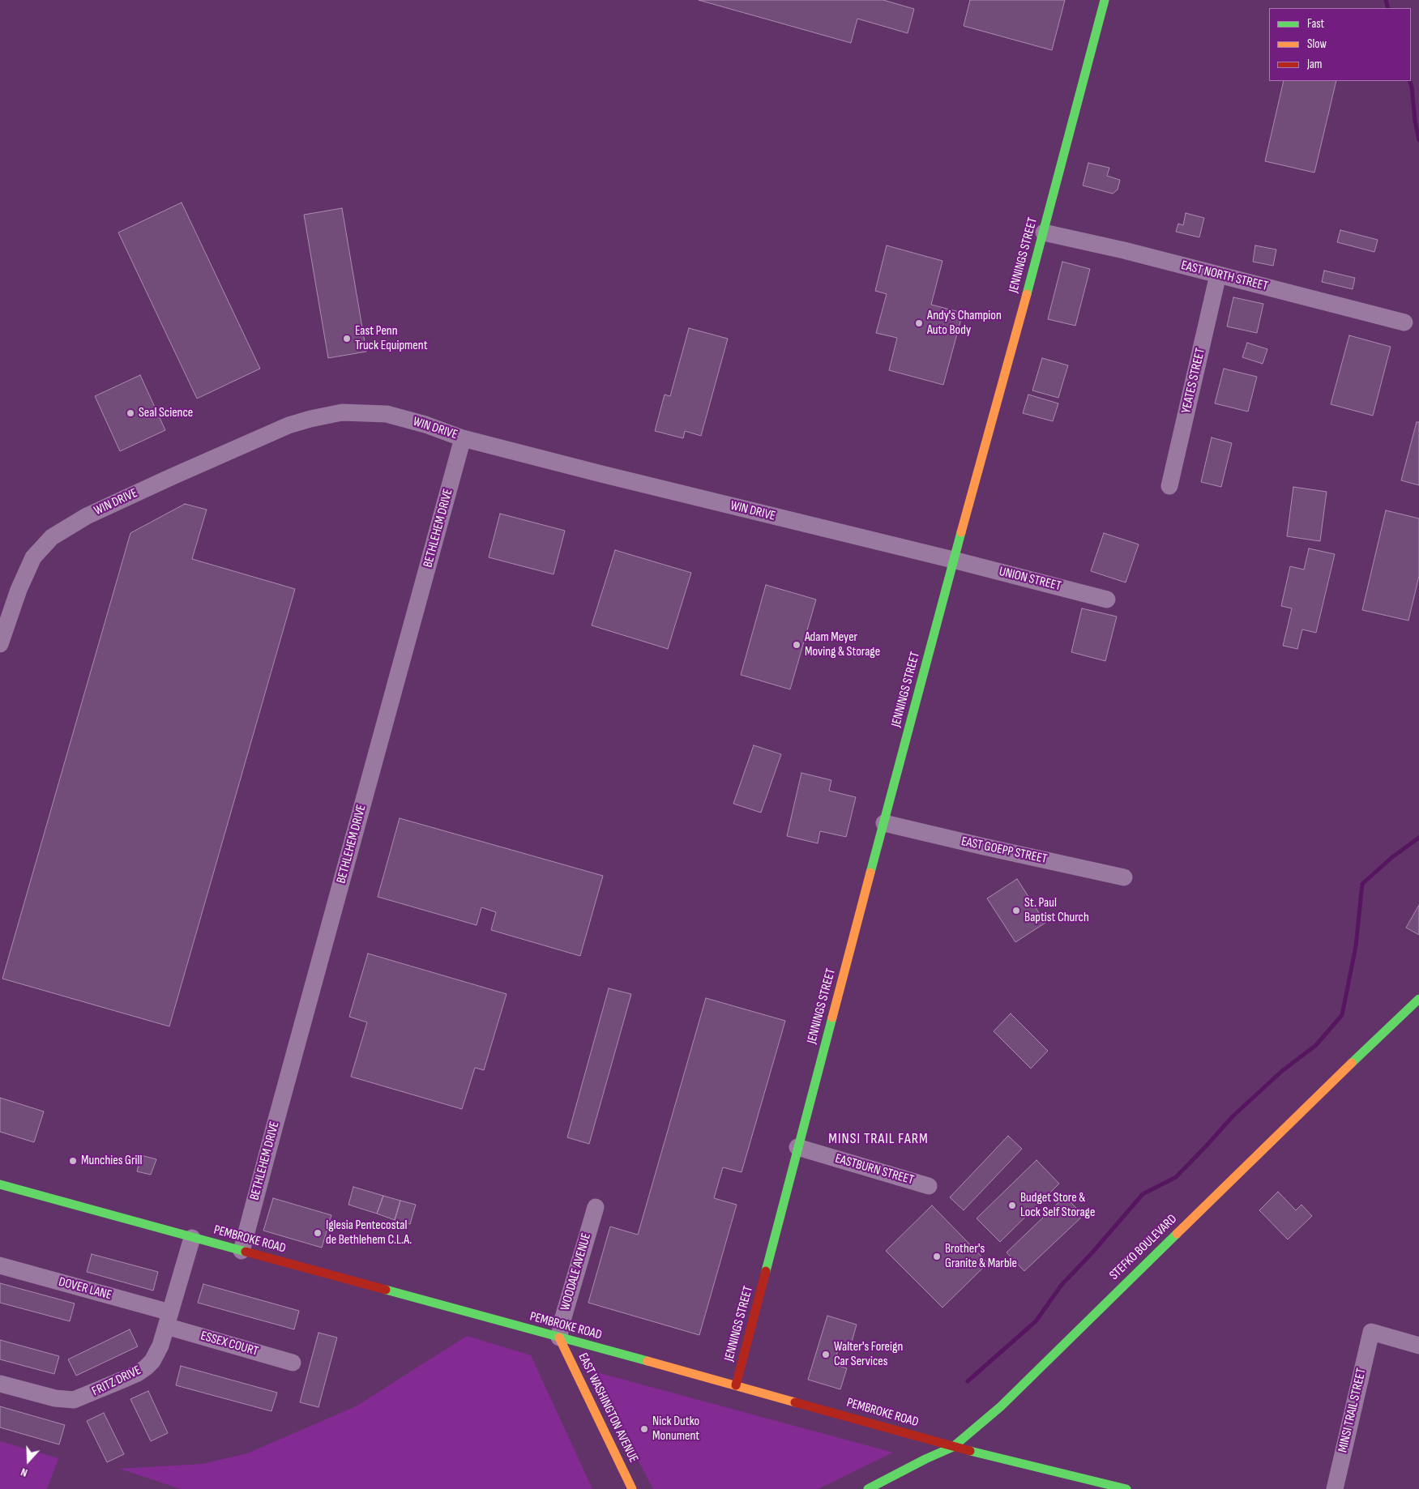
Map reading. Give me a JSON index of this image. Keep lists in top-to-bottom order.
{
  "streets": {
    "main road": [
      "JENNINGS STREET",
      "PEMBROKE ROAD",
      "STEFKO BOULEVARD",
      "EAST WASHINGTON AVENUE"
    ],
    "street": [
      "EAST NORTH STREET",
      "YEATES STREET",
      "WIN DRIVE",
      "BETHLEHEM DRIVE",
      "UNION STREET",
      "EAST GOEPP STREET",
      "EASTBURN STREET",
      "WOODALE AVENUE",
      "DOVER LANE",
      "ESSEX COURT",
      "FRITZ DRIVE",
      "MINSI TRAIL STREET"
    ]
  },
  "crossings": [
    ["JENNINGS STREET", "EAST NORTH STREET"],
    ["JENNINGS STREET", "WIN DRIVE"],
    ["JENNINGS STREET", "UNION STREET"],
    ["JENNINGS STREET", "EAST GOEPP STREET"],
    ["JENNINGS STREET", "EASTBURN STREET"],
    ["JENNINGS STREET", "PEMBROKE ROAD"],
    ["EAST NORTH STREET", "YEATES STREET"],
    ["WIN DRIVE", "BETHLEHEM DRIVE"],
    ["WIN DRIVE", "UNION STREET"],
    ["BETHLEHEM DRIVE", "PEMBROKE ROAD"],
    ["PEMBROKE ROAD", "STEFKO BOULEVARD"],
    ["PEMBROKE ROAD", "WOODALE AVENUE"],
    ["PEMBROKE ROAD", "FRITZ DRIVE"],
    ["PEMBROKE ROAD", "EAST WASHINGTON AVENUE"],
    ["WOODALE AVENUE", "EAST WASHINGTON AVENUE"],
    ["DOVER LANE", "ESSEX COURT"],
    ["DOVER LANE", "FRITZ DRIVE"],
    ["ESSEX COURT", "FRITZ DRIVE"]
  ],
  "districts": ["MINSI TRAIL FARM"],
  "places": [
    "Andy's Champion Auto Body",
    "East Penn Truck Equipment",
    "Seal Science",
    "Adam Meyer Moving & Storage",
    "St. Paul Baptist Church",
    "Munchies Grill",
    "Budget Store & Lock Self Storage",
    "Iglesia Pentecostal de Bethlehem C.L.A.",
    "Brother's Granite & Marble",
    "Walter's Foreign Car Services",
    "Nick Dutko Monument"
  ],
  "legend": ["Fast", "Slow", "Jam"],
  "north": "bottom"
}
